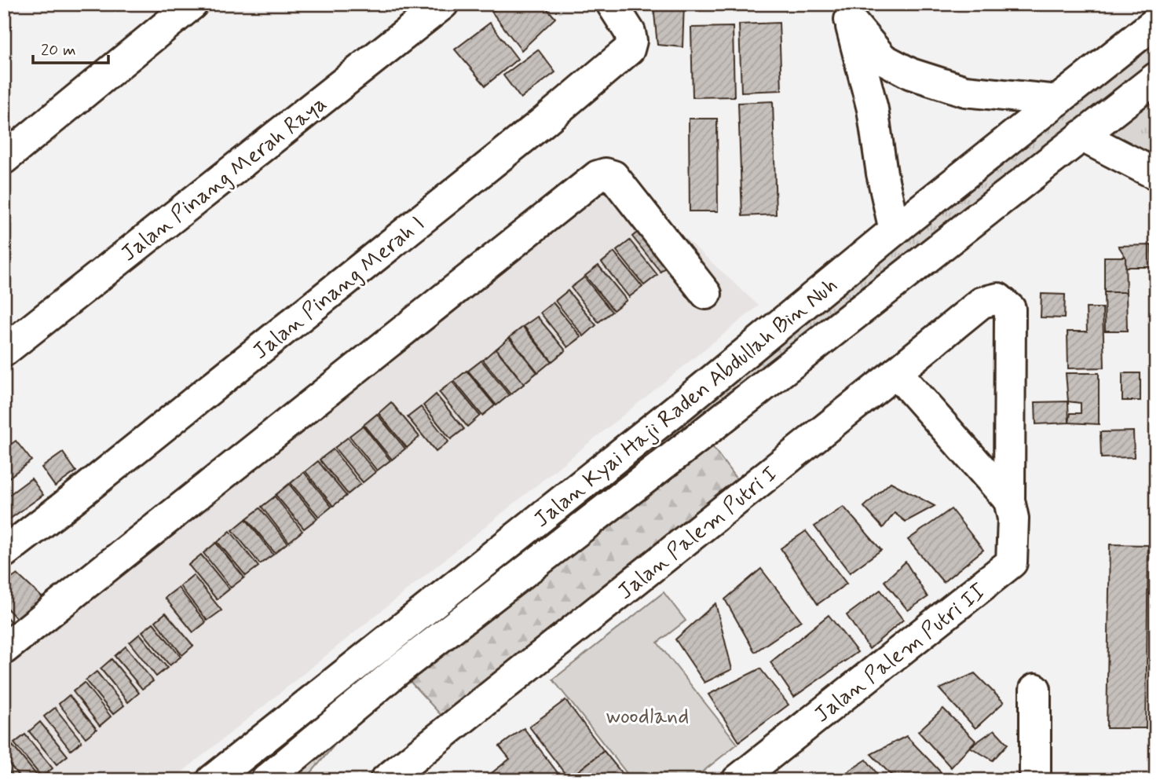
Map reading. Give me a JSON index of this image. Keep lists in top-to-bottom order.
{
  "streets": {
    "main road": [
      "Jalan Pinang Merah Raya",
      "Jalan Pinang Merah I",
      "Jalan Kyai Haji Raden Abdullah Bin Nuh",
      "Jalan Palem Putri I",
      "Jalan Palem Putri II"
    ]
  },
  "crossings": [
    ["Jalan Palem Putri I", "Jalan Palem Putri II"]
  ],
  "parks": ["woodland"],
  "scale_bar": "20 m"
}
